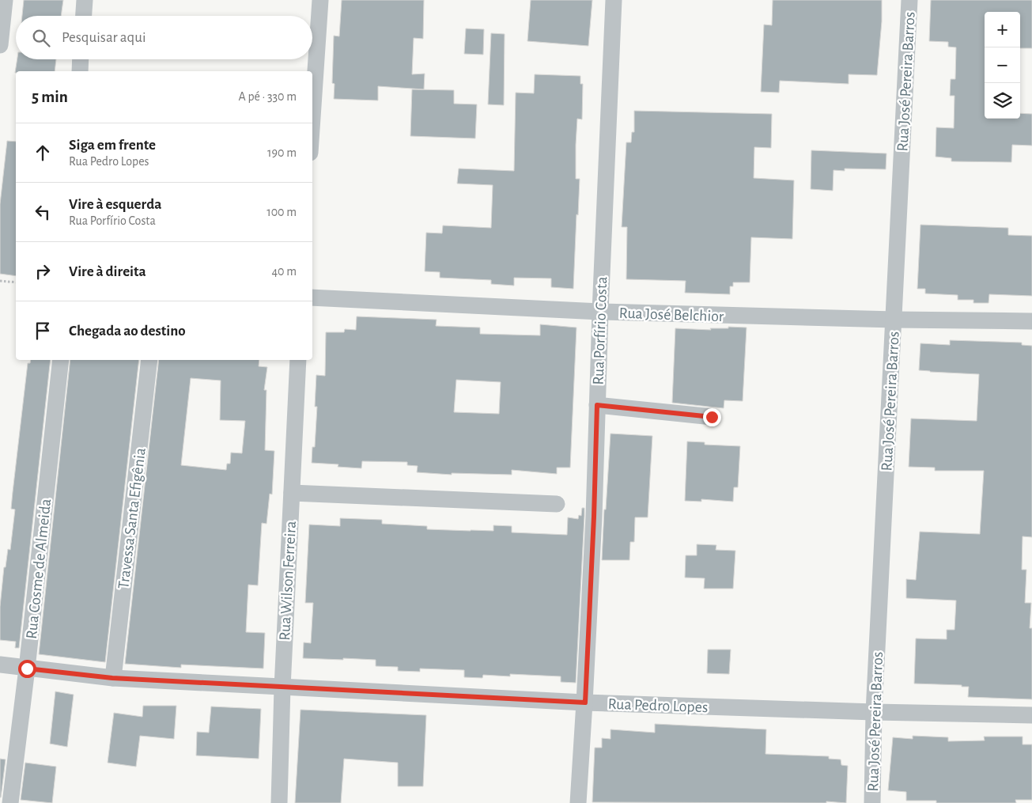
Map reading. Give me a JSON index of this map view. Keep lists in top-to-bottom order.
{
  "streets": {
    "street": [
      "Rua José Pereira Barros",
      "Rua José Belchior",
      "Rua Porfírio Costa",
      "Travessa Santa Efigênia",
      "Rua Cosme de Almeida",
      "Rua Wilson Ferreira",
      "Rua Pedro Lopes"
    ]
  },
  "crossings": [
    ["Rua José Pereira Barros", "Rua José Belchior"],
    ["Rua José Pereira Barros", "Rua Pedro Lopes"],
    ["Rua José Belchior", "Rua Porfírio Costa"],
    ["Rua Porfírio Costa", "Rua Pedro Lopes"],
    ["Travessa Santa Efigênia", "Rua Pedro Lopes"],
    ["Rua Cosme de Almeida", "Rua Pedro Lopes"],
    ["Rua Wilson Ferreira", "Rua Pedro Lopes"]
  ],
  "page": {
    "map_buttons": ["+", "−"],
    "search": "Pesquisar aqui",
    "heading": ["5 min", "A pé · 330 m"],
    "list": [
      ["Siga em frente", "Rua Pedro Lopes", "190 m"],
      ["Vire à esquerda", "Rua Porfírio Costa", "100 m"],
      ["Vire à direita", "40 m"],
      "Chegada ao destino"
    ]
  }
}
